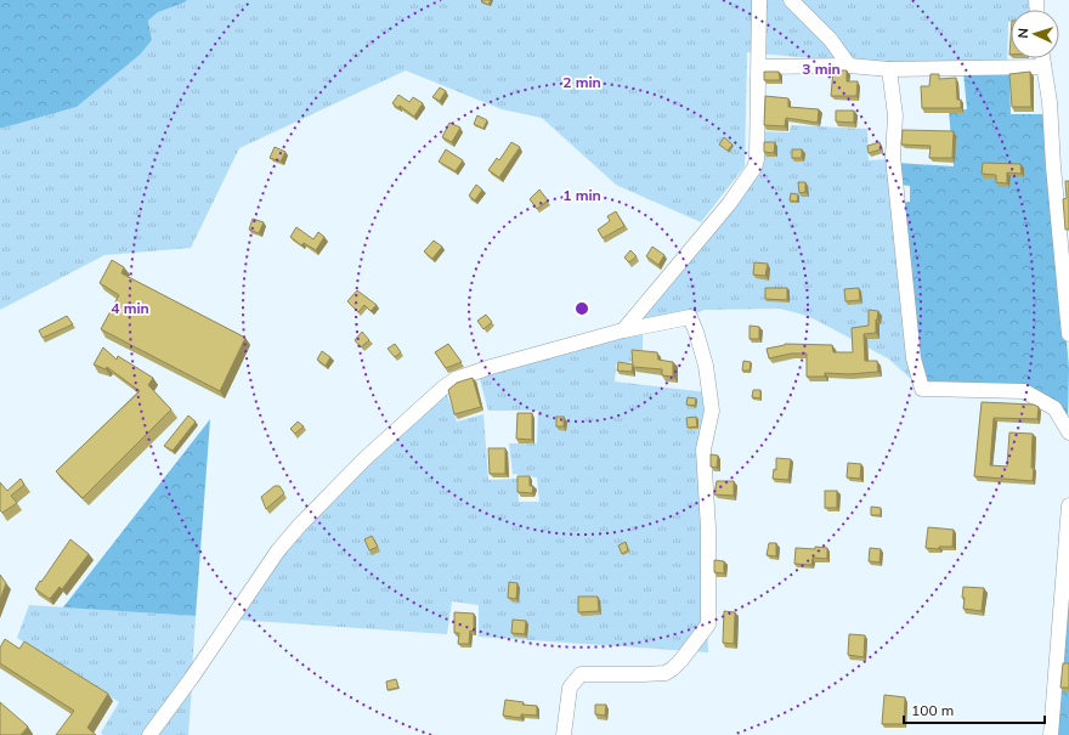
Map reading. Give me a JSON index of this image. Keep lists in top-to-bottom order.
{
  "scale_bar": "100 m",
  "north": "left",
  "rings": [
    "3 min",
    "2 min",
    "1 min",
    "4 min"
  ]
}
